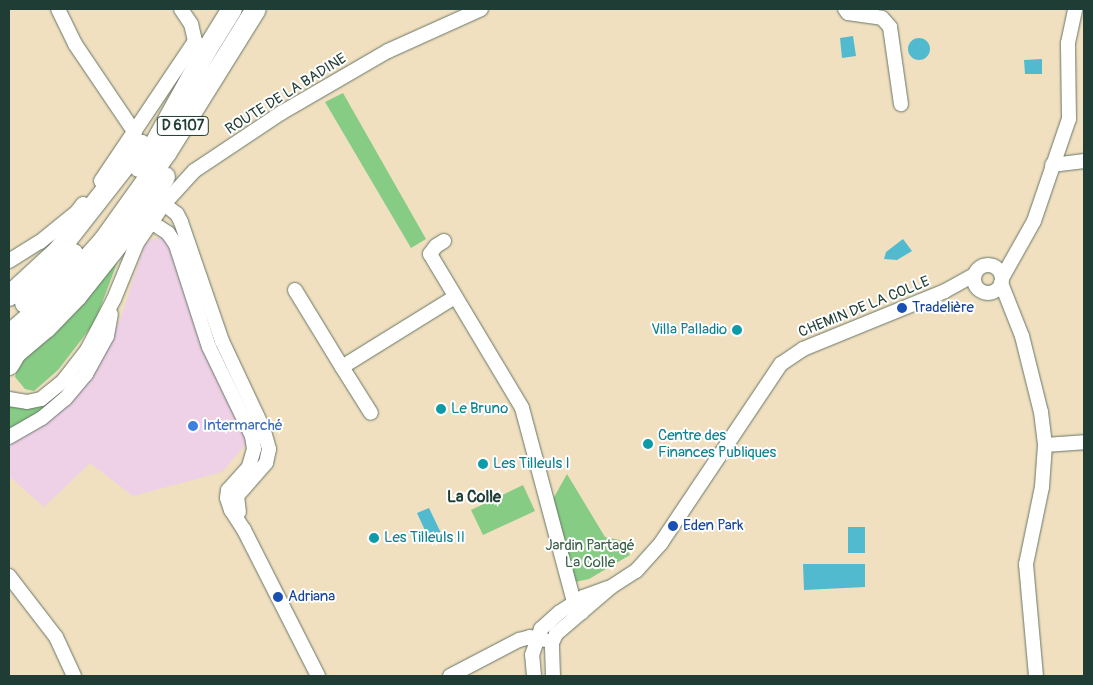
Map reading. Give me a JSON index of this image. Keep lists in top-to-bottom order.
{
  "streets": {
    "highway": ["D 6107"],
    "street": ["ROUTE DE LA BADINE", "CHEMIN DE LA COLLE"]
  },
  "districts": ["La Colle"],
  "parks": ["Jardin Partagé La Colle"],
  "places": [
    "Tradelière",
    "Villa Palladio",
    "Le Bruno",
    "Intermarché",
    "Centre des Finances Publiques",
    "Les Tilleuls I",
    "Eden Park",
    "Les Tilleuls II",
    "Adriana"
  ]
}
